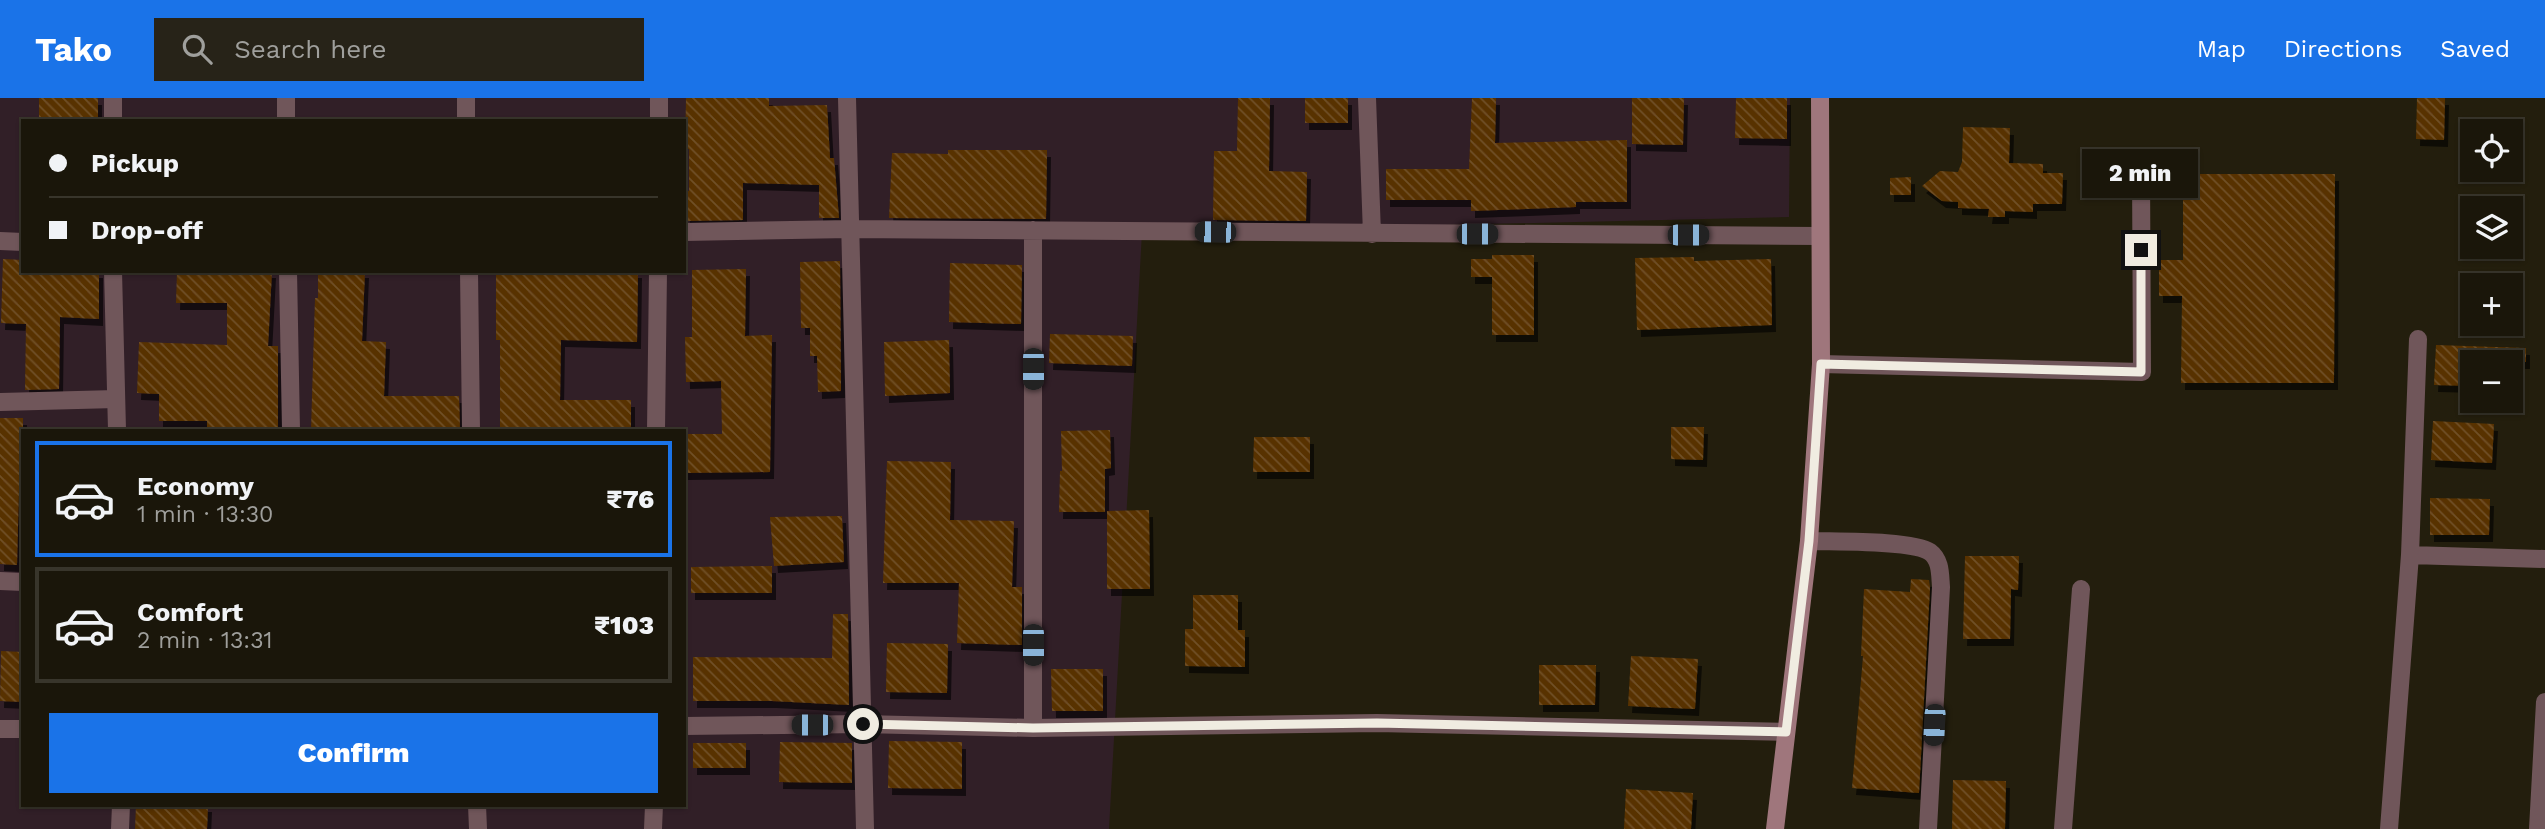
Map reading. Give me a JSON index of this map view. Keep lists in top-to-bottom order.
{
  "page": {
    "header": "Tako",
    "search": "Search here",
    "nav": ["Map", "Directions", "Saved"],
    "map_buttons": ["+", "−"],
    "banner": ["Pickup", "Drop-off"],
    "bubble": "2 min",
    "list": [
      {
        "name": "Economy",
        "note": "1 min · 13:30",
        "value": "₹76"
      },
      {
        "name": "Comfort",
        "note": "2 min · 13:31",
        "value": "₹103"
      }
    ],
    "buttons": "Confirm"
  }
}
